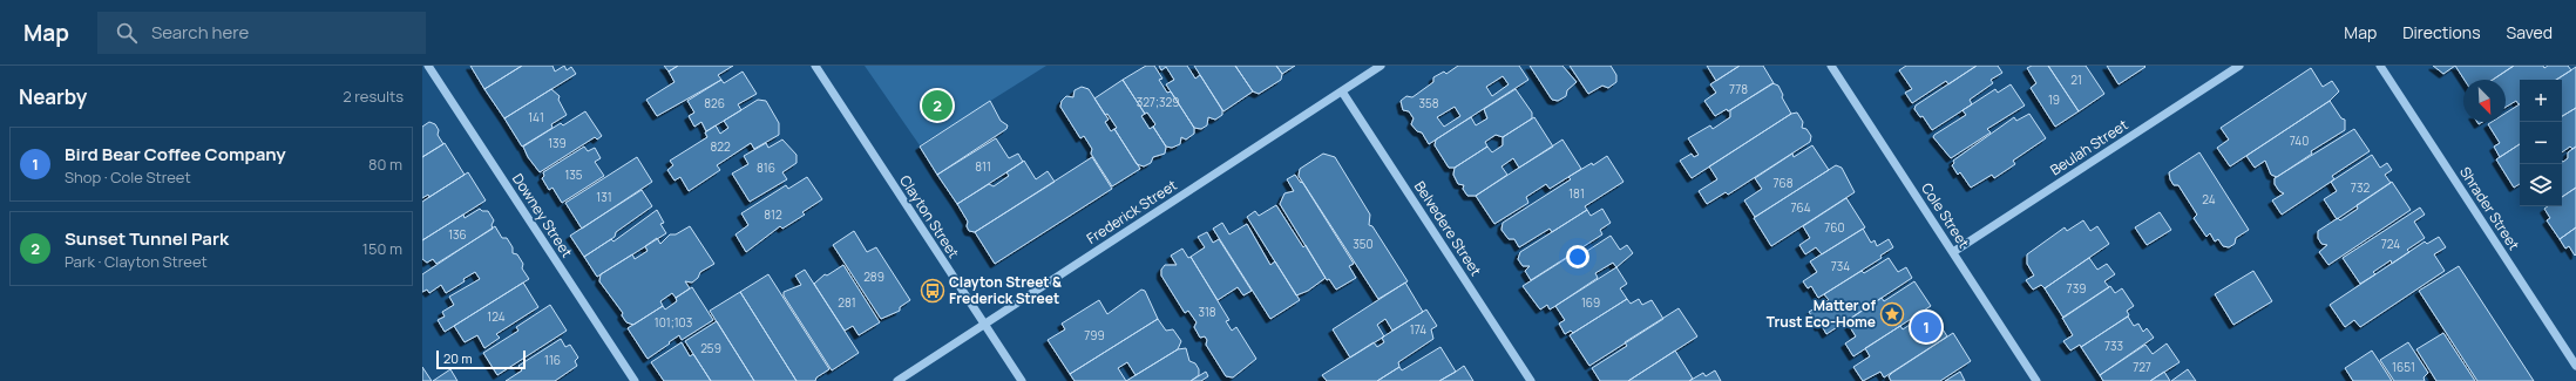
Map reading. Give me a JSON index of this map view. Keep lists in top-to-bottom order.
{
  "streets": {
    "street": [
      "Beulah Street",
      "Shrader Street",
      "Frederick Street",
      "Downey Street",
      "Cole Street",
      "Clayton Street",
      "Belvedere Street"
    ]
  },
  "crossings": [
    ["Beulah Street", "Cole Street"],
    ["Frederick Street", "Clayton Street"],
    ["Frederick Street", "Belvedere Street"]
  ],
  "places": {
    "bus stop": ["Clayton Street & Frederick Street"],
    "place": ["Matter of Trust Eco-Home"]
  },
  "house_numbers": [
    "21",
    "778",
    "19",
    "327;329",
    "826",
    "358",
    "141",
    "740",
    "139",
    "822",
    "811",
    "816",
    "135",
    "768",
    "732",
    "181",
    "131",
    "24",
    "764",
    "812",
    "760",
    "136",
    "350",
    "724",
    "734",
    "289",
    "739",
    "281",
    "169",
    "318",
    "124",
    "101;103",
    "174",
    "799",
    "733",
    "259",
    "116",
    "727",
    "1651"
  ],
  "scale_bar": "20 m",
  "north": "bottom right",
  "page": {
    "header": "Map",
    "search": "Search here",
    "nav": ["Map", "Directions", "Saved"],
    "heading": ["Nearby", "2 results"],
    "map_buttons": ["+", "−"],
    "pins": ["2", "1"],
    "list": [
      {
        "mark": "1",
        "name": "Bird Bear Coffee Company",
        "note": "Shop · Cole Street",
        "value": "80 m"
      },
      {
        "mark": "2",
        "name": "Sunset Tunnel Park",
        "note": "Park · Clayton Street",
        "value": "150 m"
      }
    ],
    "scale": "20 m"
  }
}
